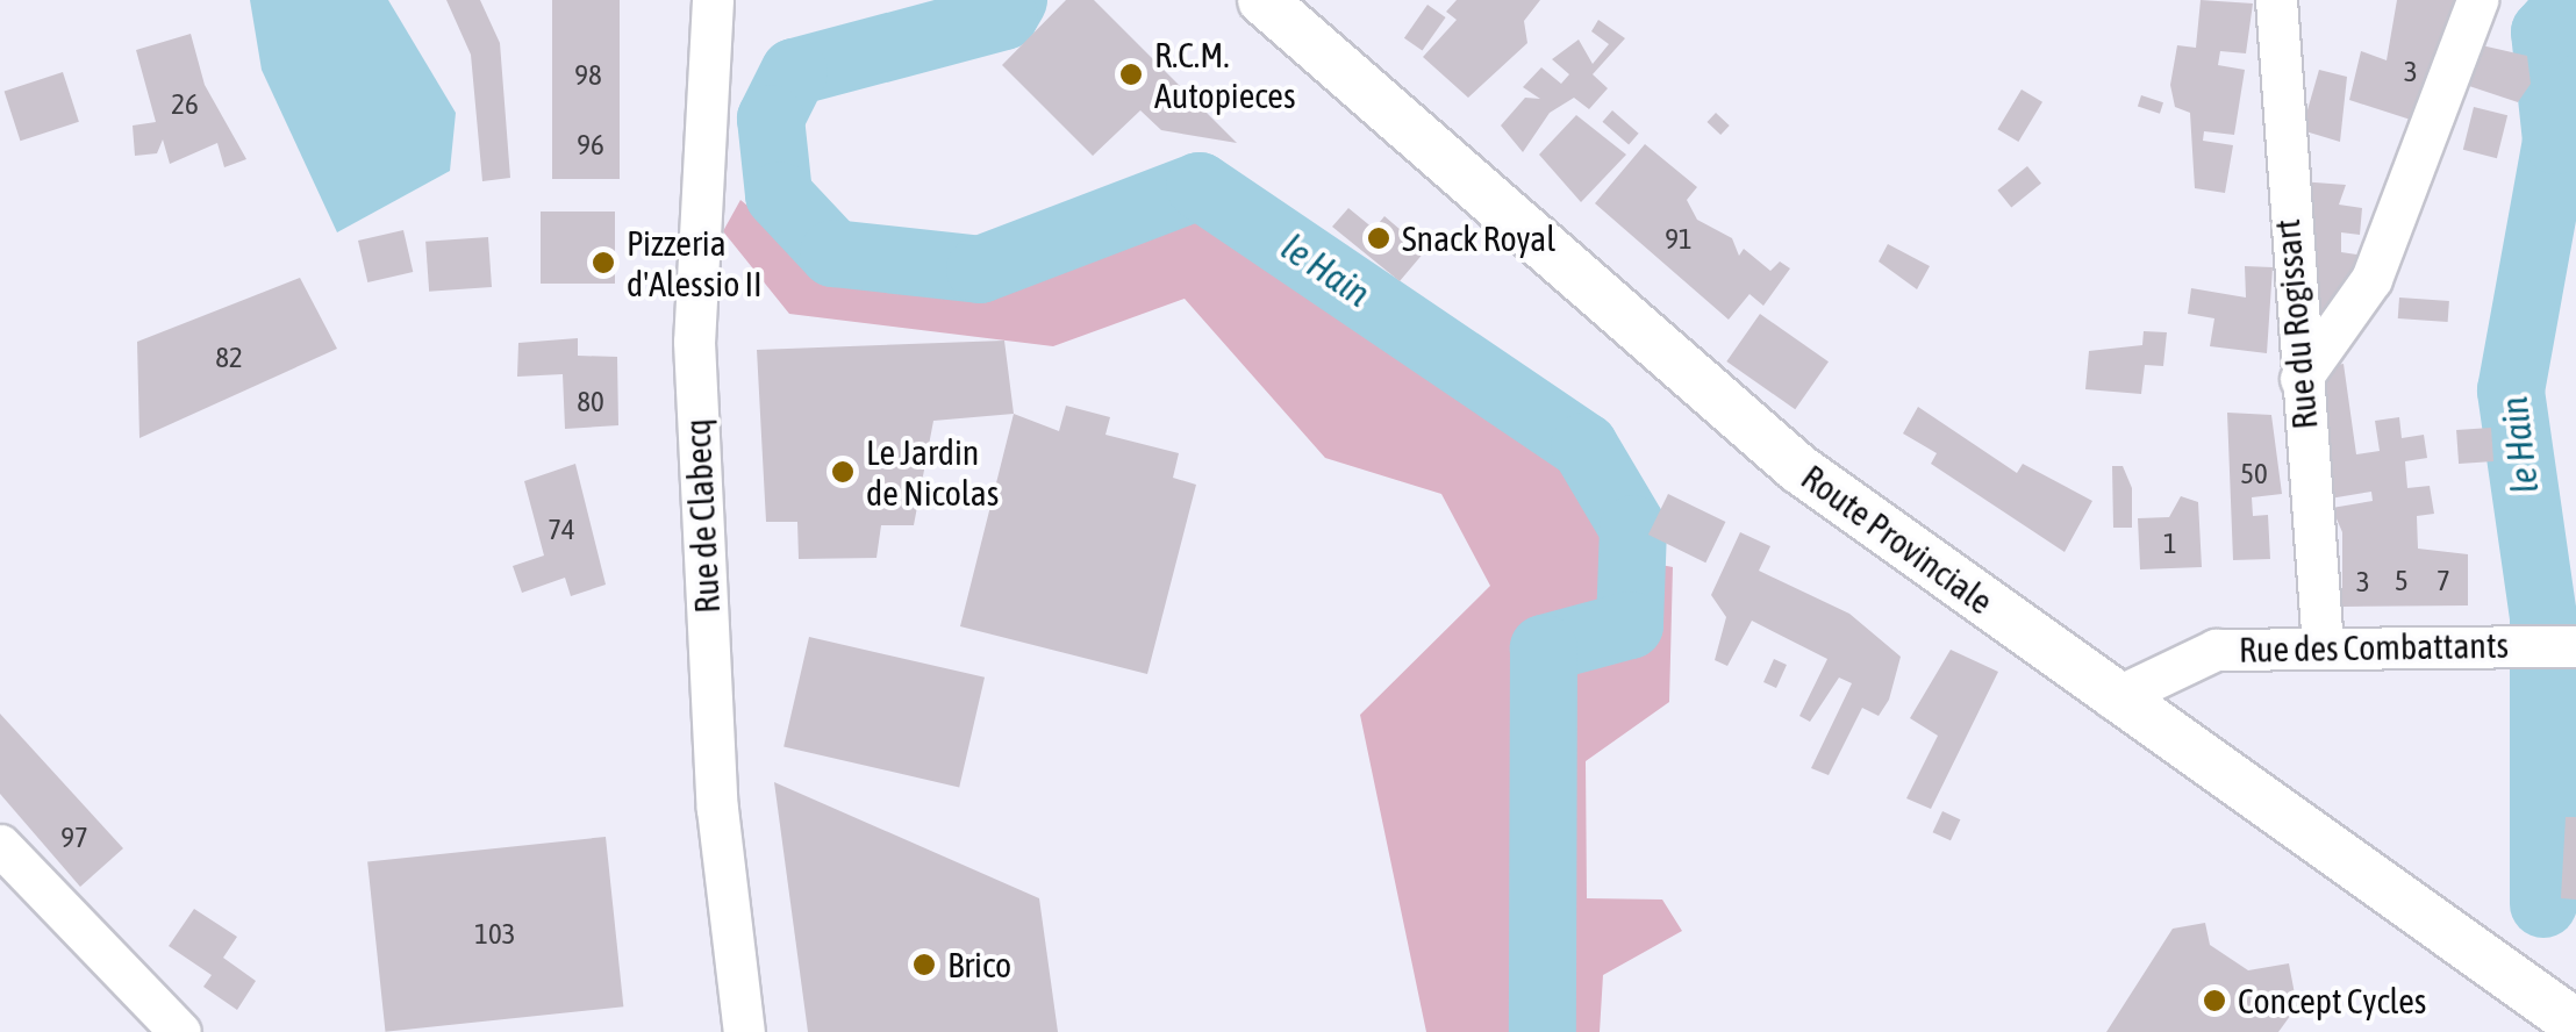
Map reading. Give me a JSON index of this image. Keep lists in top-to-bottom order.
{
  "streets": {
    "main road": ["Route Provinciale"],
    "street": ["Rue du Rogissart", "Rue de Clabecq", "Rue des Combattants"]
  },
  "crossings": [
    ["Rue du Rogissart", "Rue des Combattants"],
    ["Route Provinciale", "Rue des Combattants"]
  ],
  "water": ["le Hain"],
  "places": [
    "R.C.M. Autopieces",
    "Snack Royal",
    "Pizzeria d'Alessio II",
    "Le Jardin de Nicolas",
    "Brico",
    "Concept Cycles"
  ],
  "house_numbers": [
    "3",
    "98",
    "26",
    "96",
    "91",
    "82",
    "80",
    "50",
    "74",
    "1",
    "5",
    "7",
    "3",
    "97",
    "103"
  ]
}
